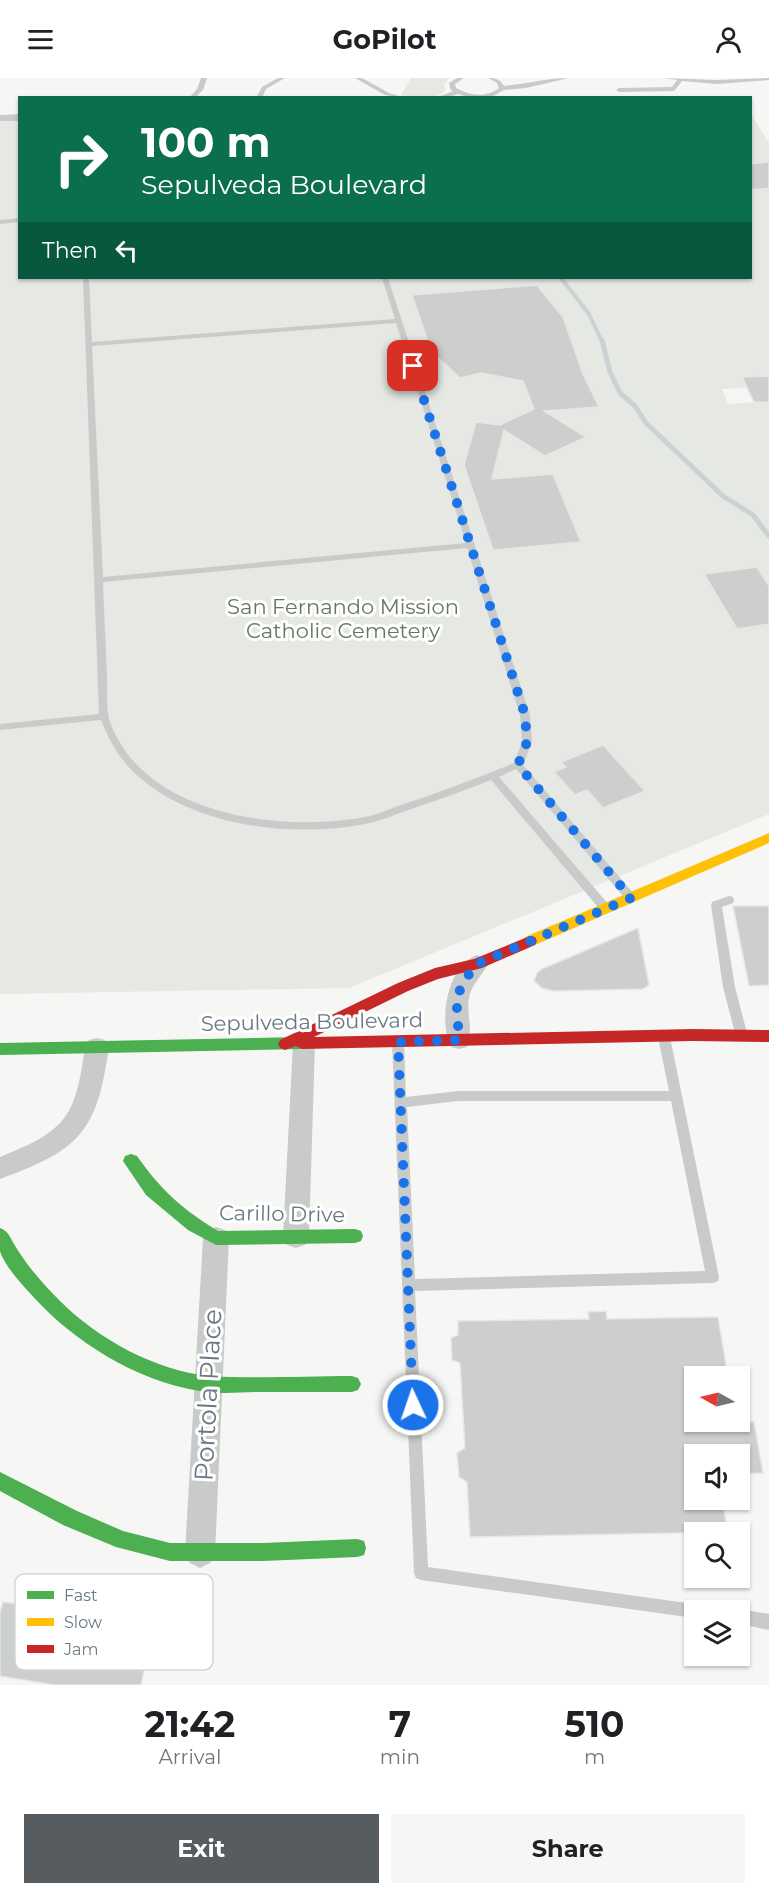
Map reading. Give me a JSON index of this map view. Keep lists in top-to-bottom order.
{
  "streets": {
    "street": ["Sepulveda Boulevard", "Carillo Drive", "Portola Place"]
  },
  "crossings": [
    ["Carillo Drive", "Portola Place"]
  ],
  "parks": ["San Fernando Mission Catholic Cemetery"],
  "legend": ["Fast", "Slow", "Jam"],
  "north": "left",
  "page": {
    "header": "GoPilot",
    "turn": ["100 m", "Sepulveda Boulevard"],
    "then": "Then",
    "eta": [
      "21:42",
      "Arrival",
      "7",
      "min",
      "510",
      "m"
    ],
    "buttons": ["Exit", "Share"]
  }
}
